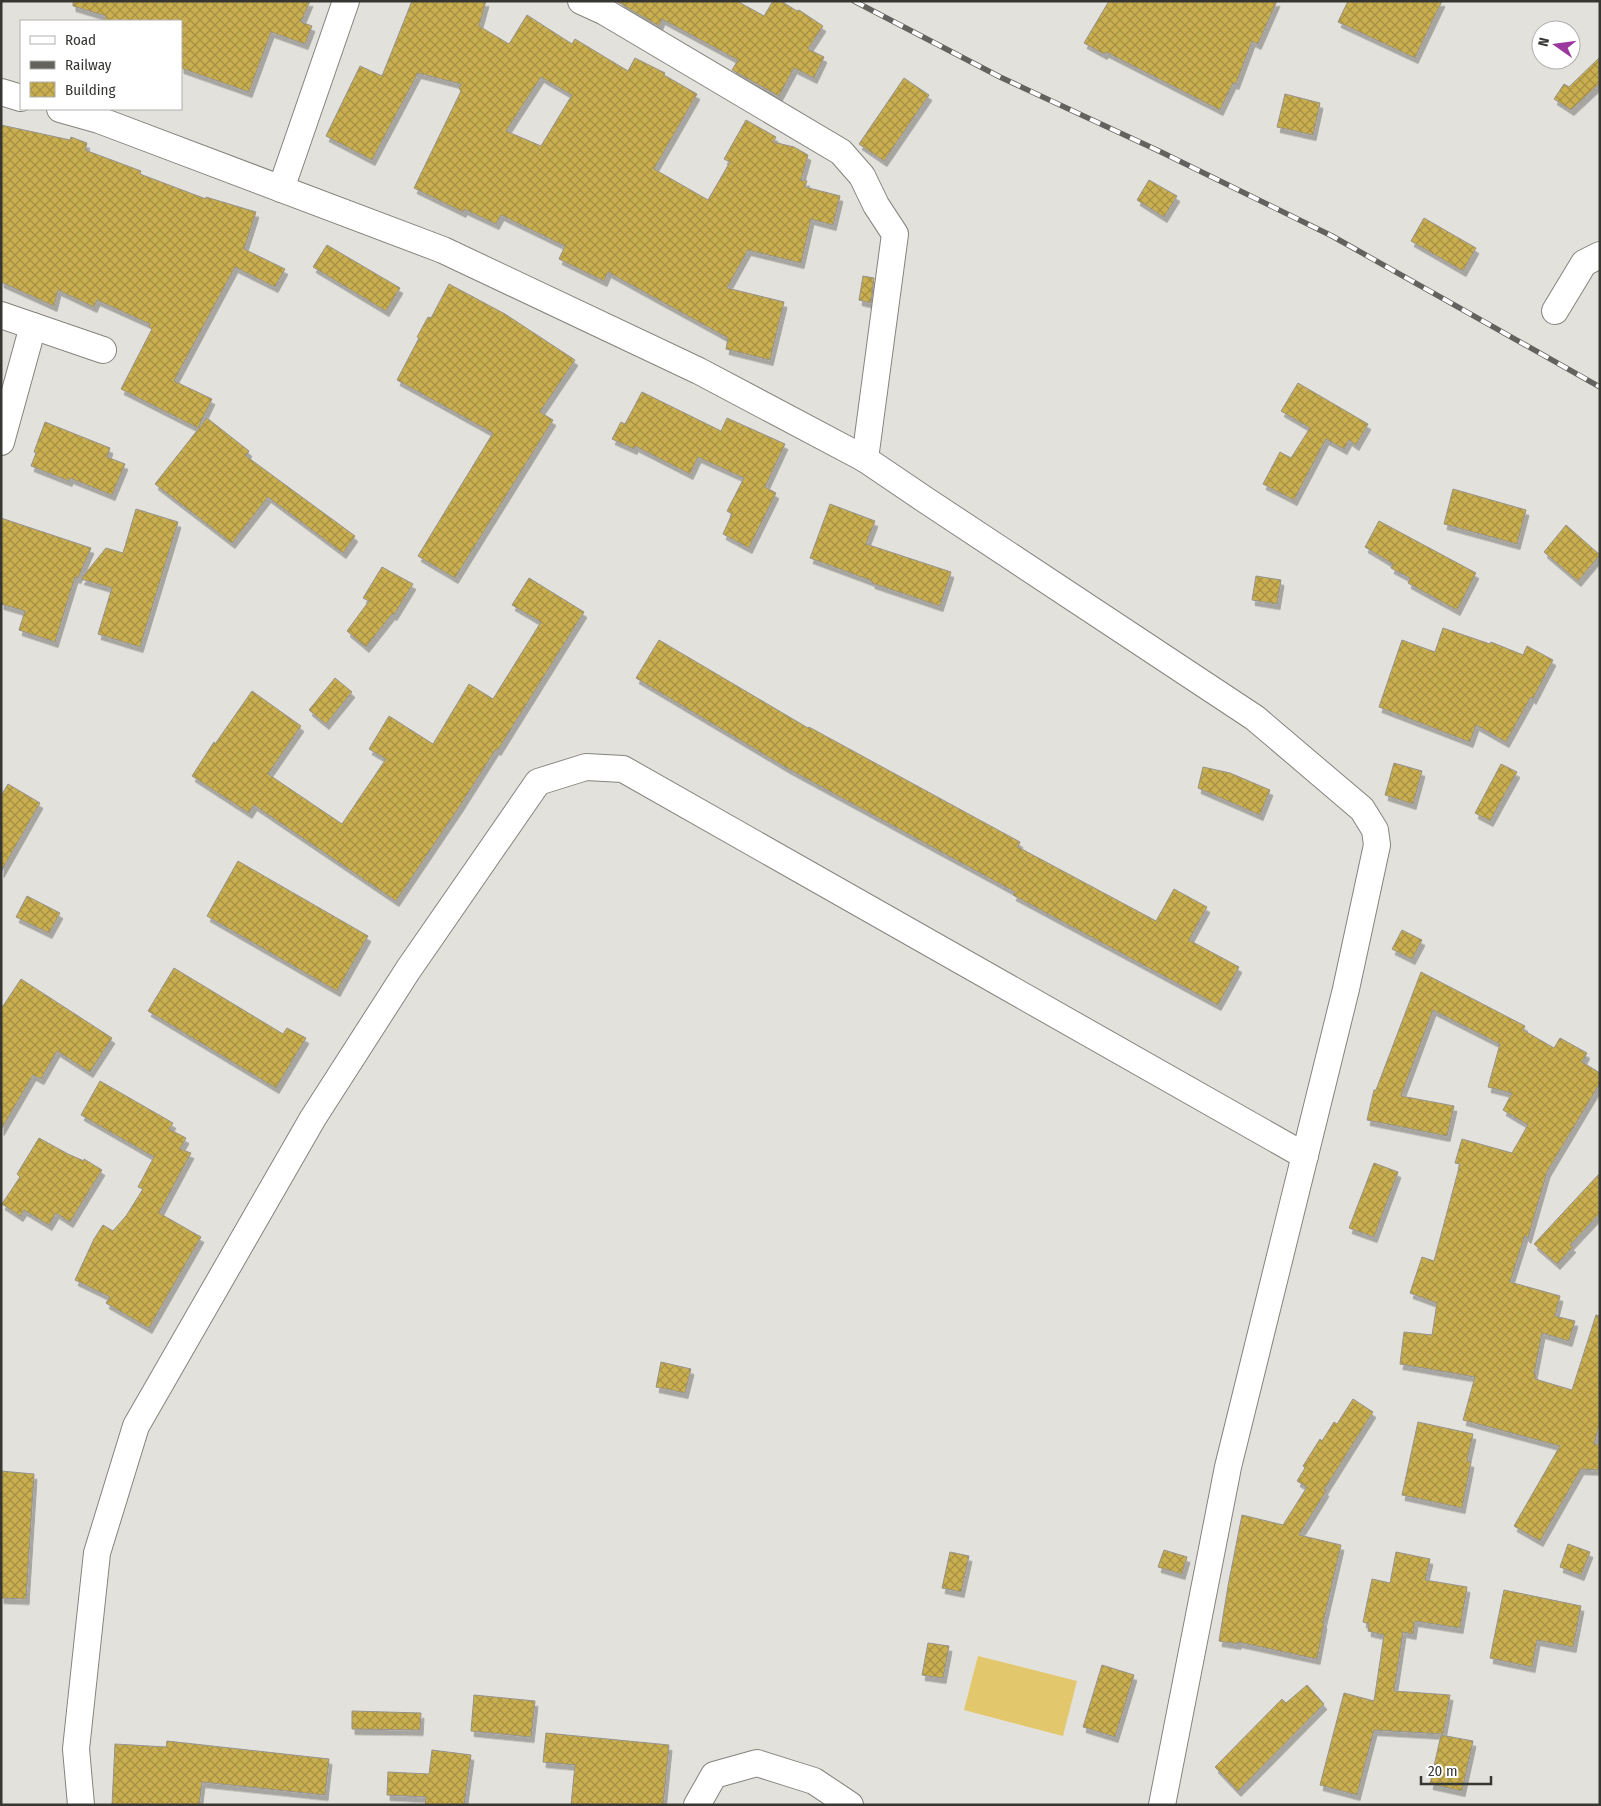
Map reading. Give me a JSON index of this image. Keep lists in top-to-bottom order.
{
  "legend": ["Road", "Railway", "Building"],
  "scale_bar": "20 m",
  "north": "left"
}
